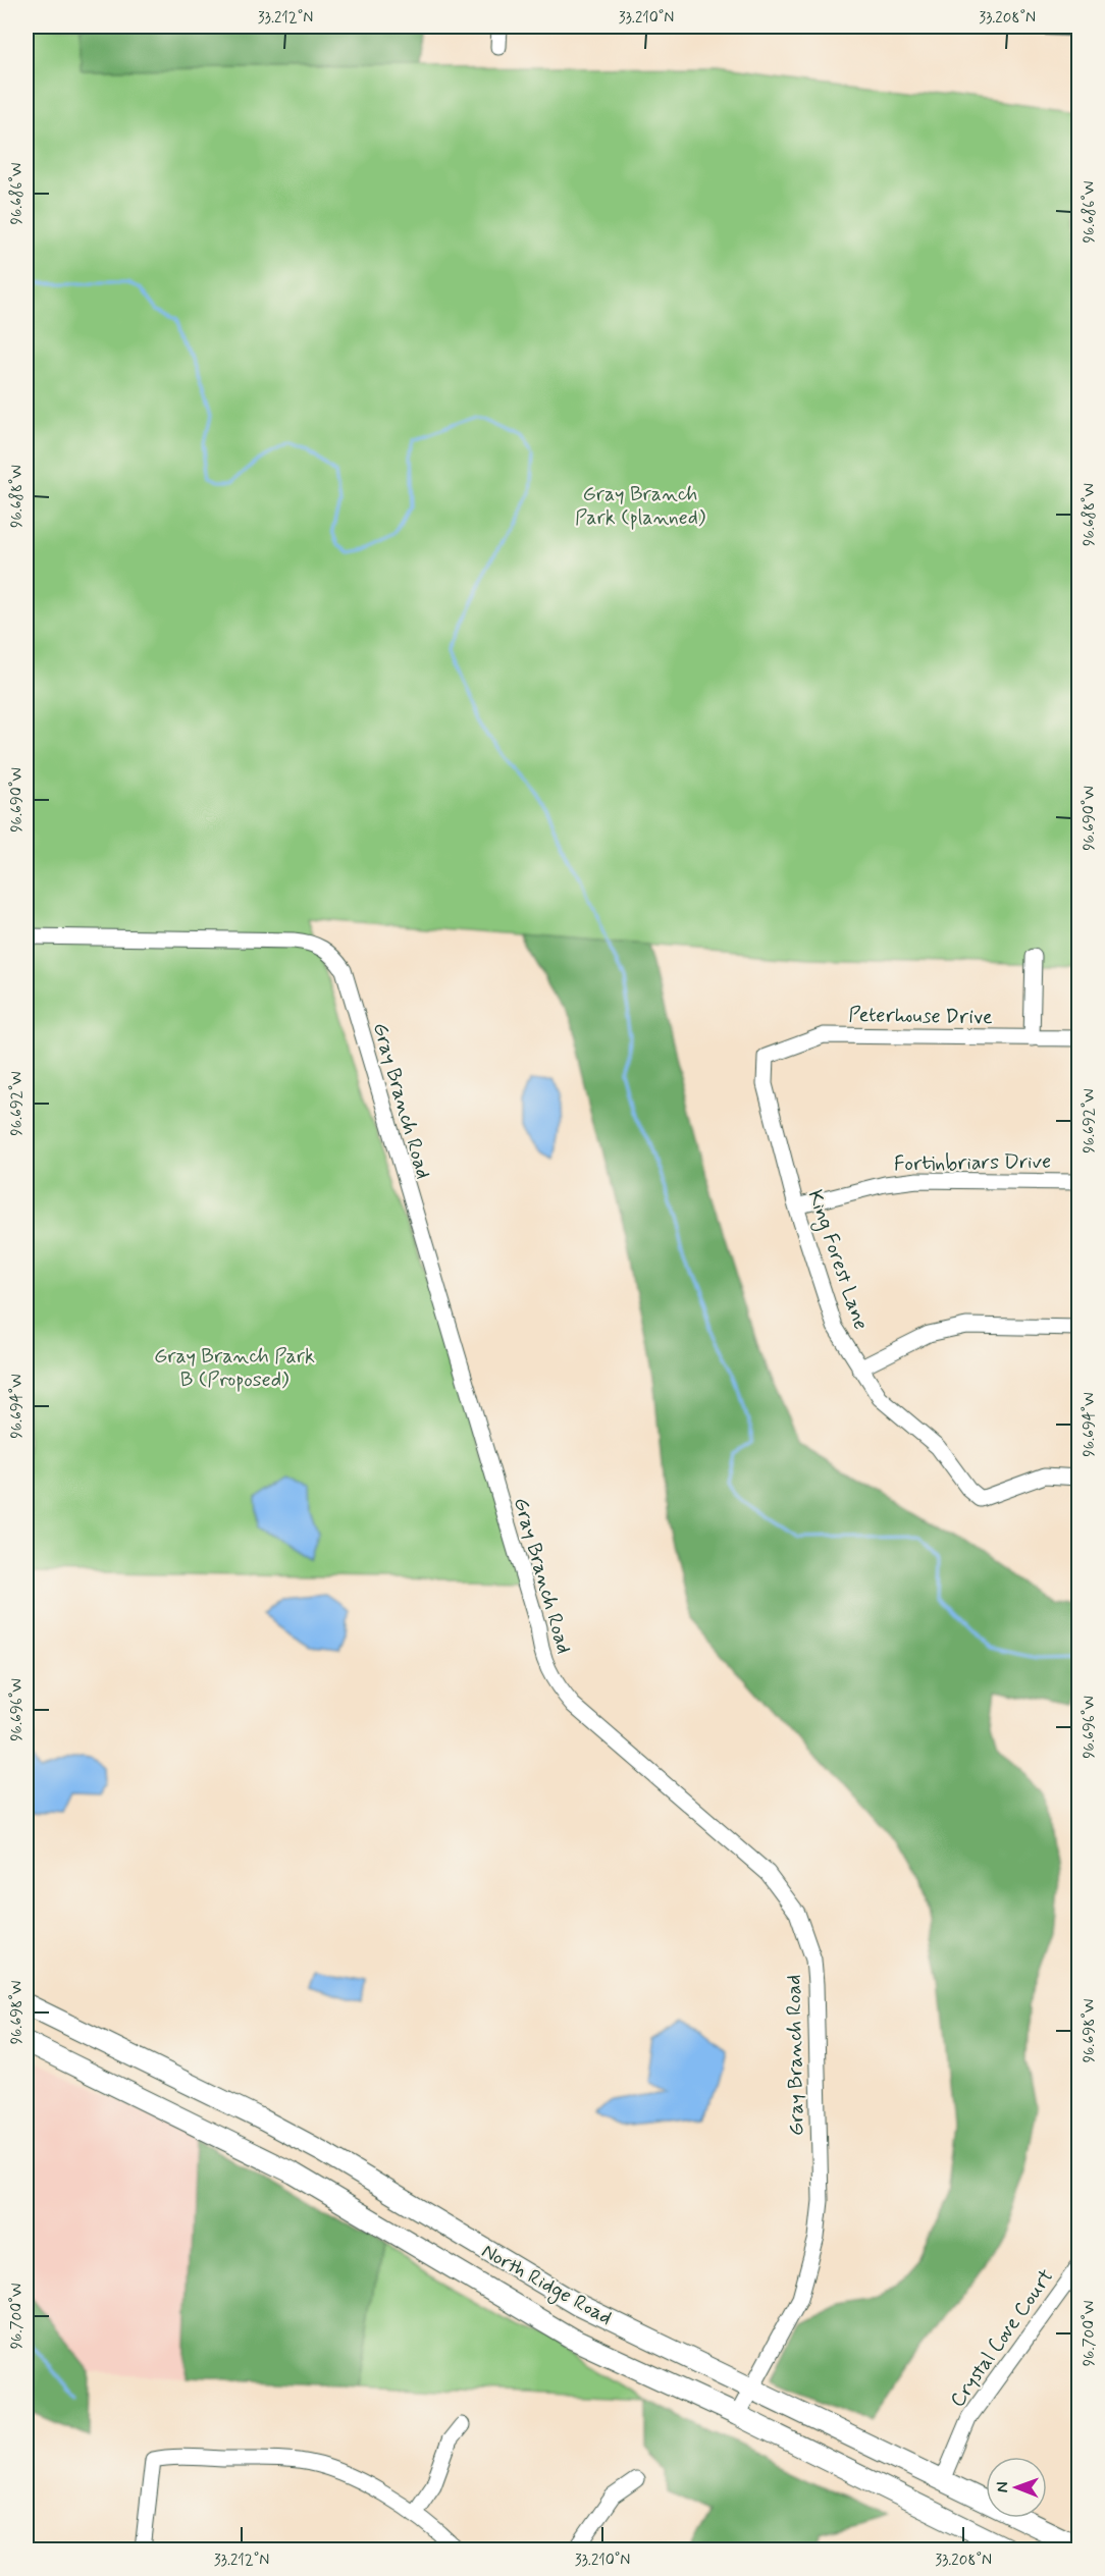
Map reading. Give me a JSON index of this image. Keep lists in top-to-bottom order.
{
  "streets": {
    "main road": ["North Ridge Road"],
    "street": [
      "Peterhouse Drive",
      "Gray Branch Road",
      "Fortinbriars Drive",
      "King Forest Lane",
      "Crystal Cove Court"
    ]
  },
  "crossings": [
    ["Peterhouse Drive", "King Forest Lane"],
    ["Gray Branch Road", "North Ridge Road"],
    ["Fortinbriars Drive", "King Forest Lane"],
    ["North Ridge Road", "Crystal Cove Court"]
  ],
  "parks": ["Gray Branch Park (planned)", "Gray Branch Park B (Proposed)"],
  "north": "left",
  "coordinates": [
    "33.212°N",
    "33.210°N",
    "33.208°N",
    "96.686°W",
    "96.688°W",
    "96.690°W",
    "96.692°W",
    "96.694°W",
    "96.696°W",
    "96.698°W",
    "96.700°W"
  ]
}
